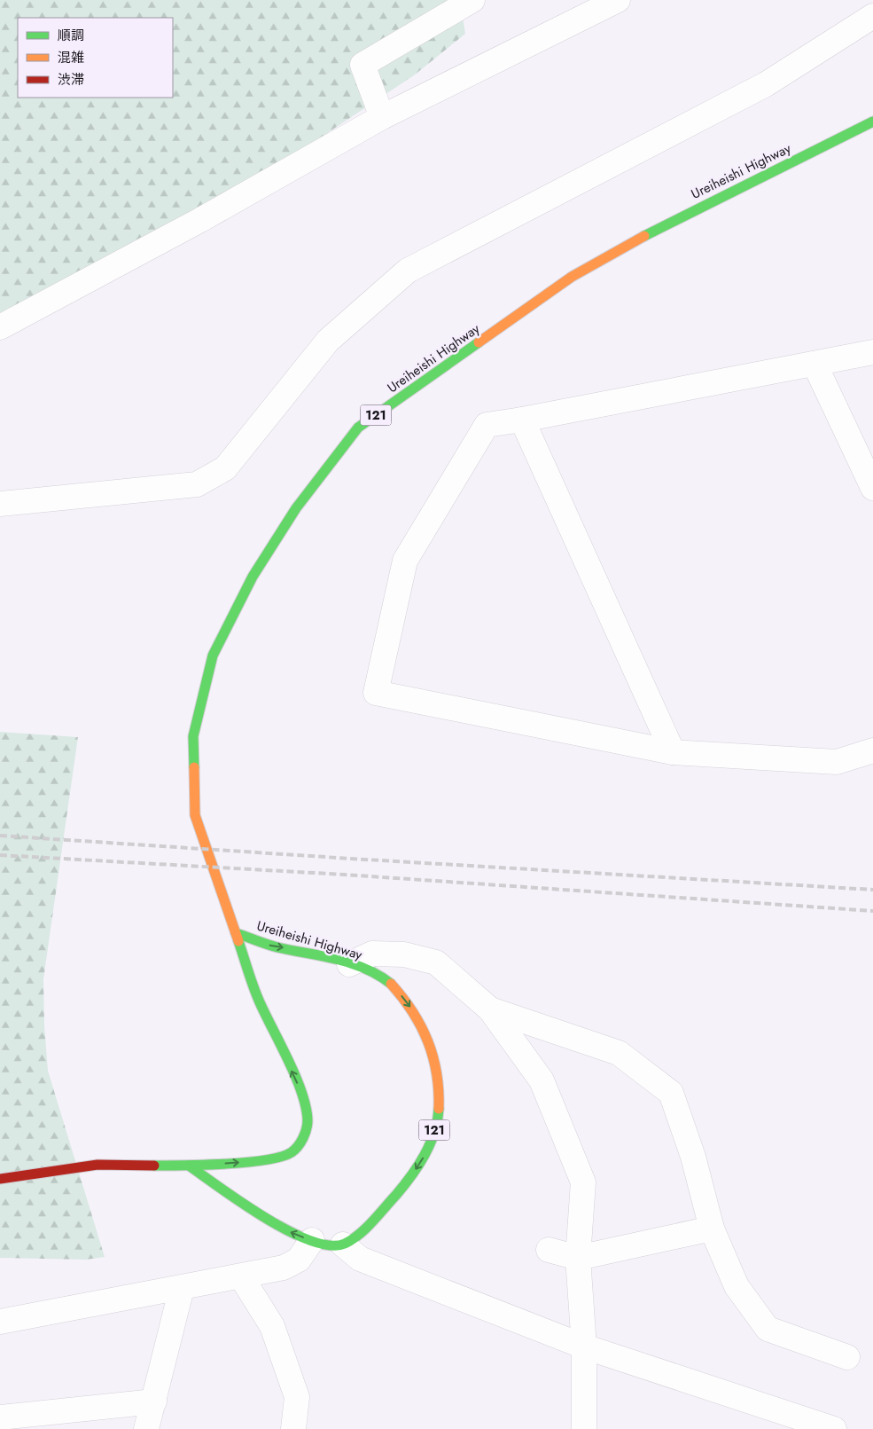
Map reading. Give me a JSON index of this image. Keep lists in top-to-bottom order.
{
  "streets": {
    "highway": ["Ureiheishi Highway", "121"]
  },
  "legend": ["順調", "混雑", "渋滞"]
}
